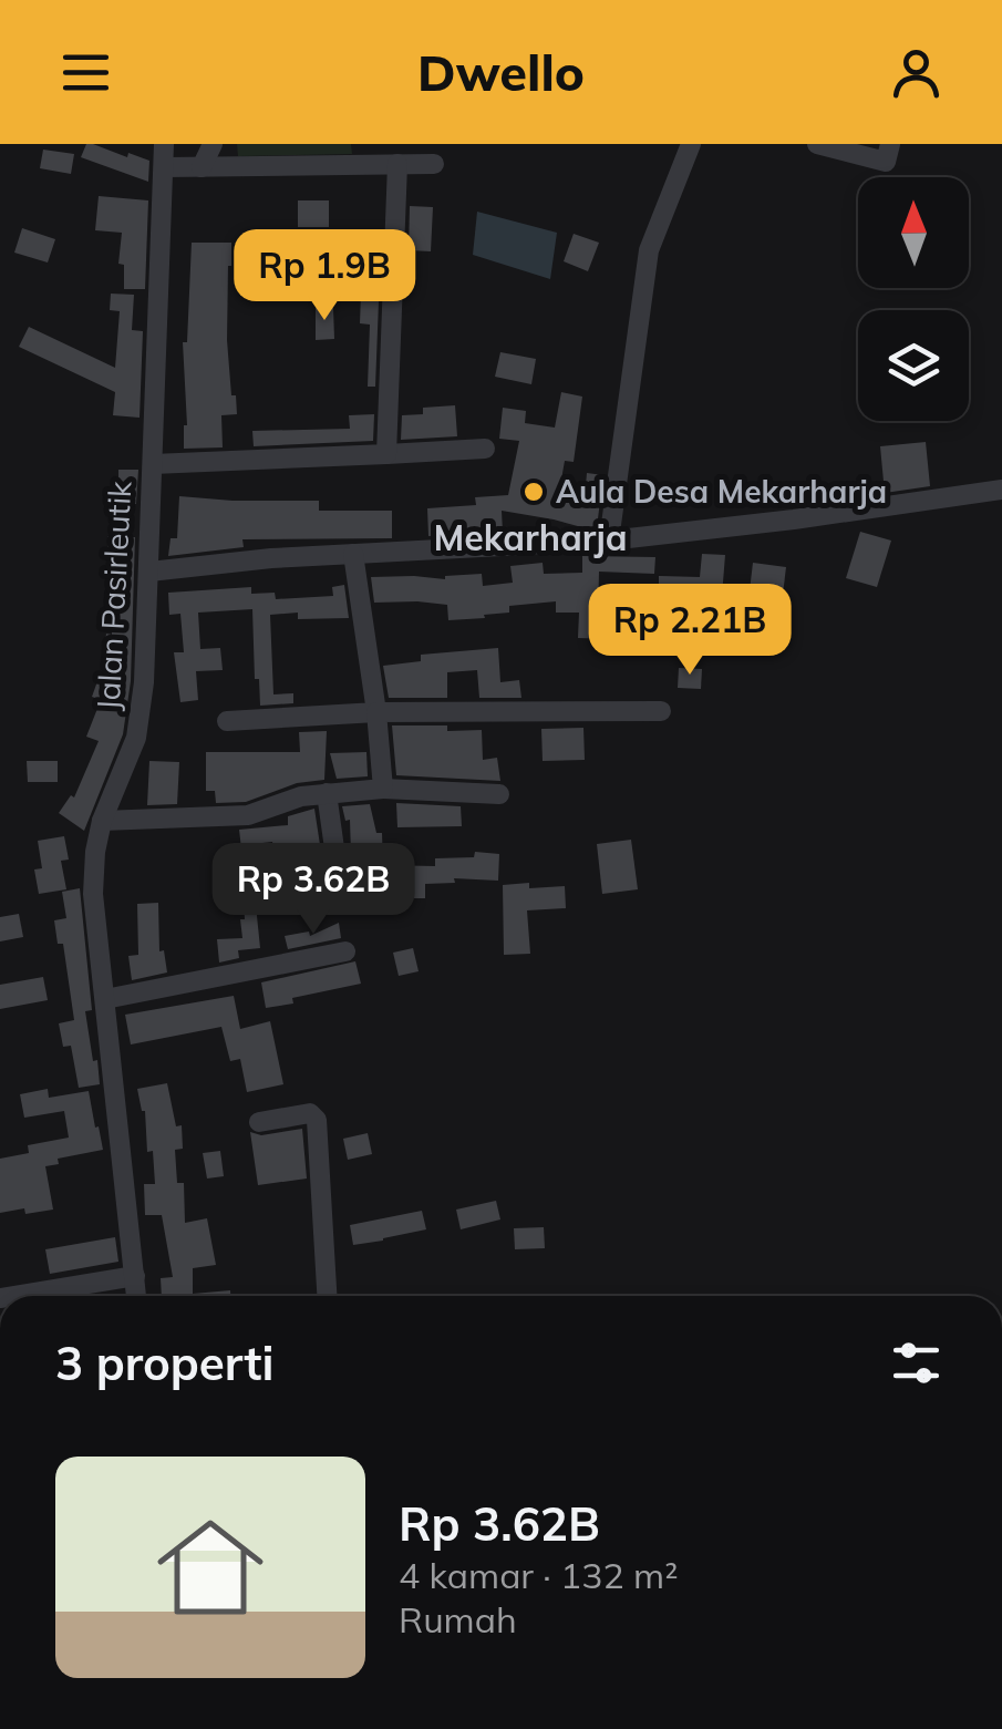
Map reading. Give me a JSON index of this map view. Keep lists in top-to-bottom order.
{
  "streets": {
    "street": ["Jalan Pasirleutik"]
  },
  "districts": ["Mekarharja"],
  "places": ["Aula Desa Mekarharja"],
  "north": "top",
  "page": {
    "header": "Dwello",
    "price": ["Rp 1.9B", "Rp 2.21B", "Rp 3.62B"],
    "heading": "3 properti",
    "list": [
      {
        "name": "Rp 3.62B",
        "note": "4 kamar · 132 m² · Rumah"
      }
    ]
  }
}
